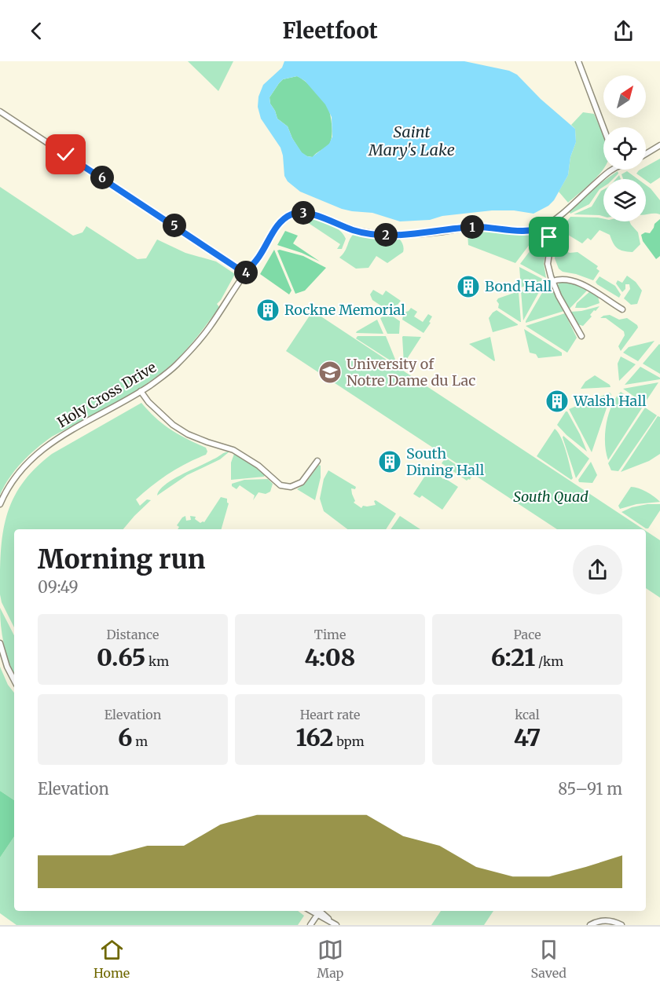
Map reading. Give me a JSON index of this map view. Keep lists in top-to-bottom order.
{
  "streets": {
    "street": ["Holy Cross Drive"]
  },
  "water": ["Saint Mary's Lake"],
  "parks": ["South Quad"],
  "places": {
    "building": [
      "Bond Hall",
      "Rockne Memorial",
      "Walsh Hall",
      "South Dining Hall"
    ],
    "school or university": ["University of Notre Dame du Lac"]
  },
  "north": "top right",
  "page": {
    "header": "Fleetfoot",
    "pins": [
      "6",
      "3",
      "5",
      "1",
      "2",
      "4"
    ],
    "heading": ["Morning run", "09:49"],
    "stats": [
      ["Distance", "0.65 km"],
      ["Time", "4:08"],
      ["Pace", "6:21 /km"],
      ["Elevation", "6 m"],
      ["Heart rate", "162 bpm"],
      ["kcal", "47"]
    ],
    "chart": ["Elevation", "85–91 m"],
    "tabs": ["Home", "Map", "Saved"]
  }
}
